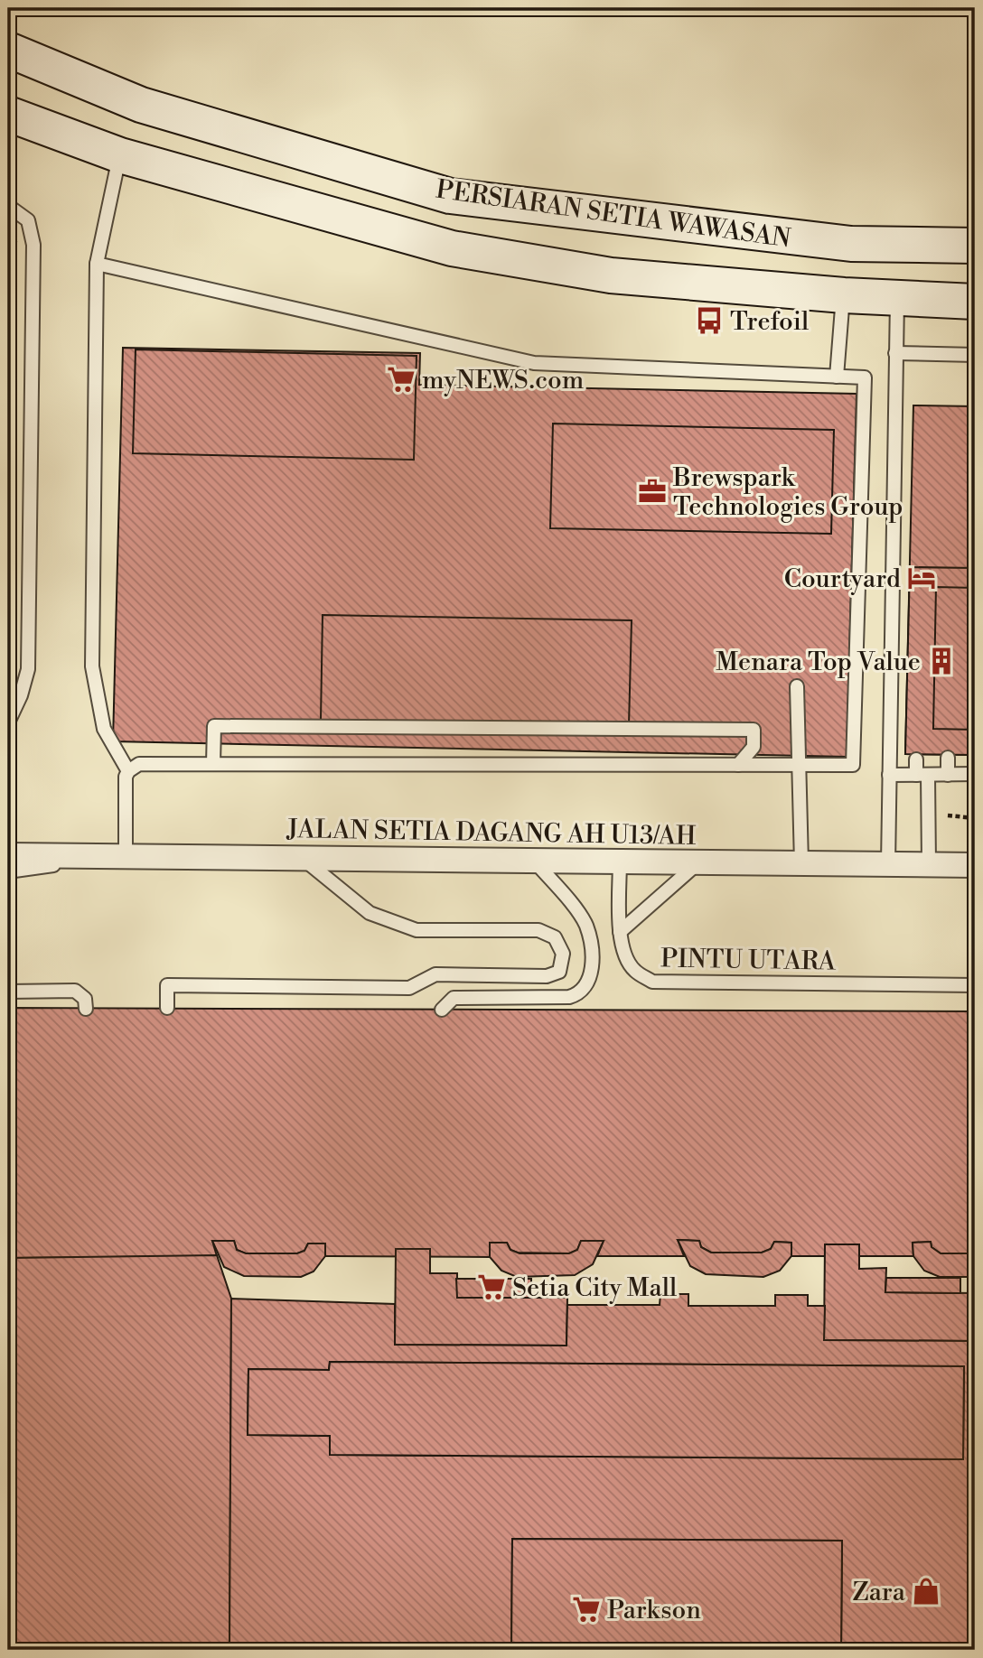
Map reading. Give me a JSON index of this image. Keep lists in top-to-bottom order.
{
  "streets": {
    "street": ["PERSIARAN SETIA WAWASAN", "JALAN SETIA DAGANG AH U13/AH"],
    "lane": ["PINTU UTARA"]
  },
  "crossings": [
    ["JALAN SETIA DAGANG AH U13/AH", "PINTU UTARA"]
  ],
  "places": {
    "bus stop": ["Trefoil"],
    "supermarket": ["myNEWS.com", "Setia City Mall", "Parkson"],
    "office": ["Brewspark Technologies Group"],
    "hotel": ["Courtyard"],
    "building": ["Menara Top Value"],
    "shop": ["Zara"]
  }
}
